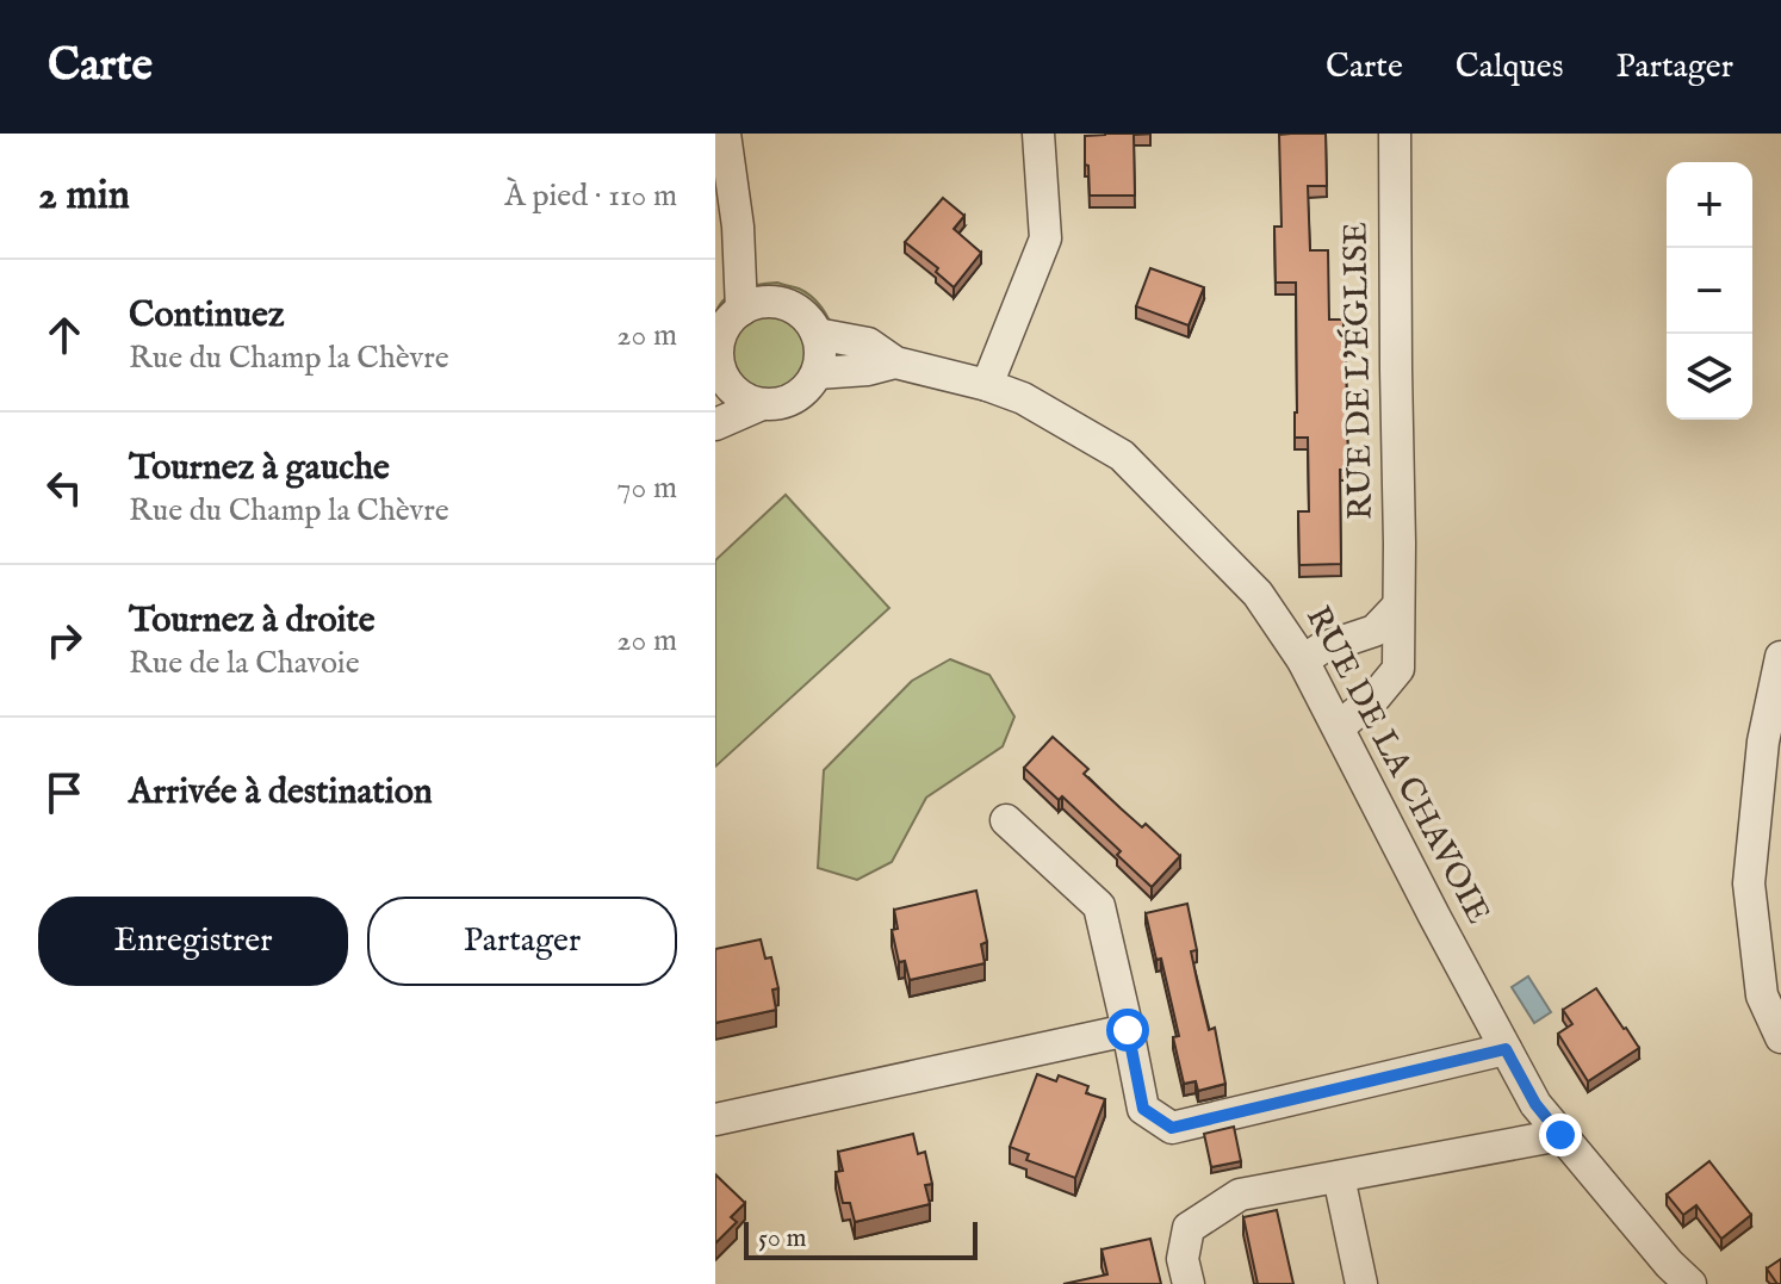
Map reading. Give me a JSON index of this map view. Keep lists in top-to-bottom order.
{
  "streets": {
    "street": ["RUE DE L'ÉGLISE", "RUE DE LA CHAVOIE"]
  },
  "crossings": [
    ["RUE DE L'ÉGLISE", "RUE DE LA CHAVOIE"]
  ],
  "scale_bar": "50 m",
  "page": {
    "header": "Carte",
    "nav": ["Carte", "Calques", "Partager"],
    "heading": ["2 min", "À pied · 110 m"],
    "map_buttons": ["+", "−"],
    "list": [
      ["Continuez", "Rue du Champ la Chèvre", "20 m"],
      ["Tournez à gauche", "Rue du Champ la Chèvre", "70 m"],
      ["Tournez à droite", "Rue de la Chavoie", "20 m"],
      "Arrivée à destination"
    ],
    "buttons": ["Enregistrer", "Partager"],
    "scale": "50 m"
  }
}
